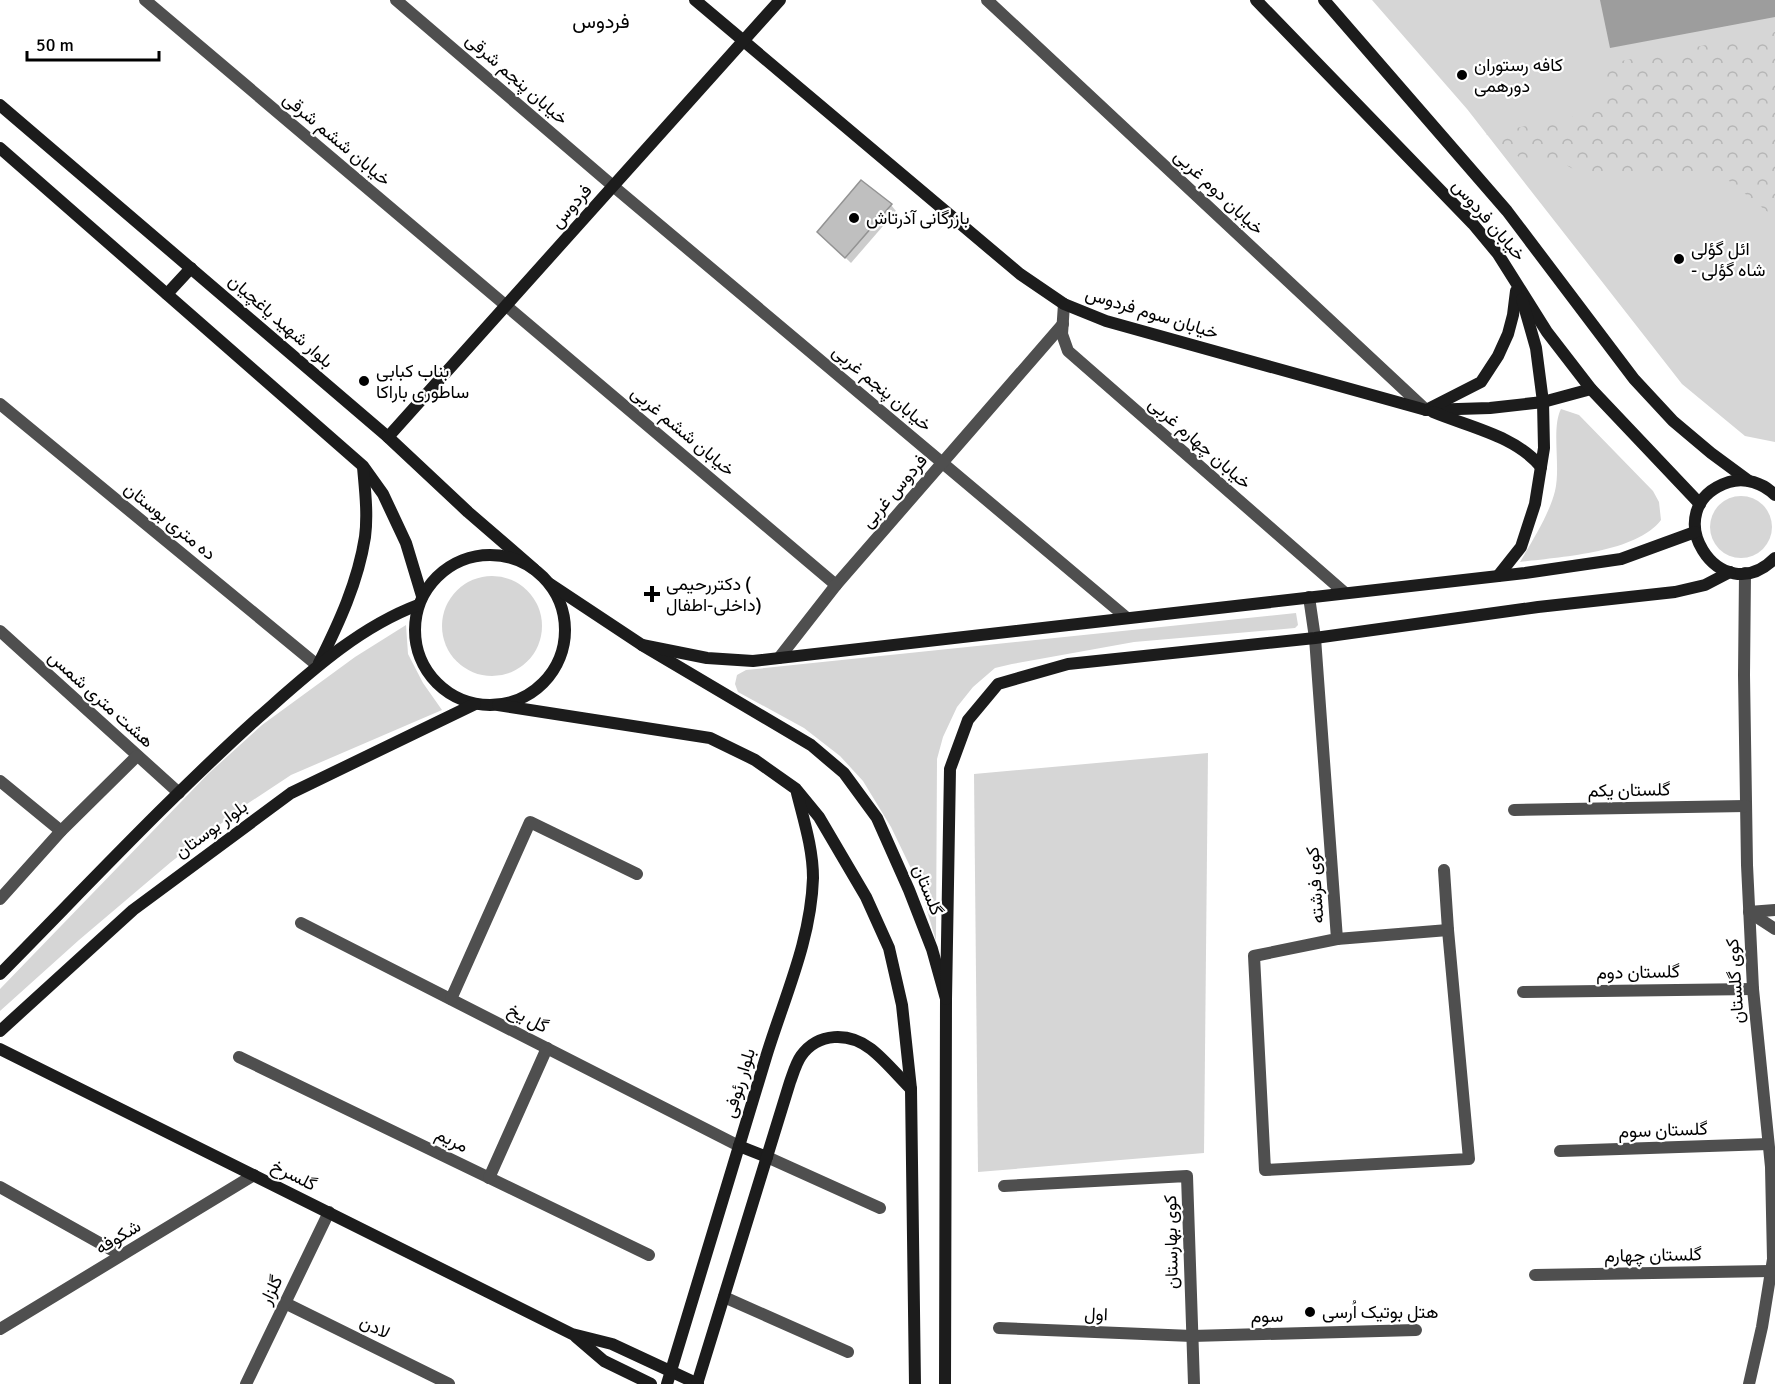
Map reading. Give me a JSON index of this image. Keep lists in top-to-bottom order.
{
  "streets": {
    "main road": [
      "فردوس",
      "خیابان فردوس",
      "خیابان سوم فردوس",
      "بلوار شهید یاغچیان",
      "بلوار بوستان",
      "گلستان",
      "بلوار رئوفی",
      "گلسرخ"
    ],
    "street": [
      "خیابان پنجم شرقی",
      "خیابان ششم شرقی",
      "خیابان دوم غربی",
      "خیابان پنجم غربی",
      "خیابان ششم غربی",
      "خیابان چهارم غربی",
      "فردوس غربی",
      "ده متری بوستان",
      "هشت متری شمس",
      "گلستان یکم",
      "کوی فرشته",
      "گلستان دوم",
      "کوی گلستان",
      "گل یخ",
      "گلستان سوم",
      "مریم",
      "شکوفه",
      "کوی بهارستان",
      "گلستان چهارم",
      "گلزار",
      "اول",
      "سوم",
      "لادن"
    ]
  },
  "crossings": [
    ["خیابان پنجم شرقی", "فردوس"],
    ["خیابان پنجم شرقی", "خیابان پنجم غربی"],
    ["خیابان ششم شرقی", "فردوس"],
    ["خیابان ششم شرقی", "خیابان ششم غربی"],
    ["خیابان دوم غربی", "خیابان سوم فردوس"],
    ["فردوس", "خیابان سوم فردوس"],
    ["فردوس", "بلوار شهید یاغچیان"],
    ["فردوس", "خیابان پنجم غربی"],
    ["فردوس", "خیابان ششم غربی"],
    ["خیابان فردوس", "خیابان سوم فردوس"],
    ["خیابان سوم فردوس", "خیابان چهارم غربی"],
    ["بلوار شهید یاغچیان", "بلوار بوستان"],
    ["بلوار شهید یاغچیان", "گلستان"],
    ["خیابان پنجم غربی", "فردوس غربی"],
    ["خیابان ششم غربی", "فردوس غربی"],
    ["خیابان چهارم غربی", "فردوس غربی"],
    ["گلستان یکم", "کوی گلستان"],
    ["بلوار بوستان", "گلستان"],
    ["گلستان دوم", "کوی گلستان"],
    ["کوی گلستان", "گلستان سوم"],
    ["کوی گلستان", "گلستان چهارم"],
    ["گل یخ", "بلوار رئوفی"],
    ["گلسرخ", "شکوفه"],
    ["گلسرخ", "گلزار"],
    ["کوی بهارستان", "اول"],
    ["کوی بهارستان", "سوم"],
    ["گلزار", "لادن"],
    ["اول", "سوم"]
  ],
  "districts": ["فردوس"],
  "places": {
    "other": [
      "کافه رستوران دورهمی",
      "بازرگانی آذرتاش",
      "ائل گؤلی - شاه گؤلی",
      "بناب کبابی ساطوری باراکا",
      "هتل بوتیک اُرسی"
    ],
    "health": ["دکتررحیمی ( داخلی-اطفال)"]
  },
  "scale_bar": "50 m"
}
